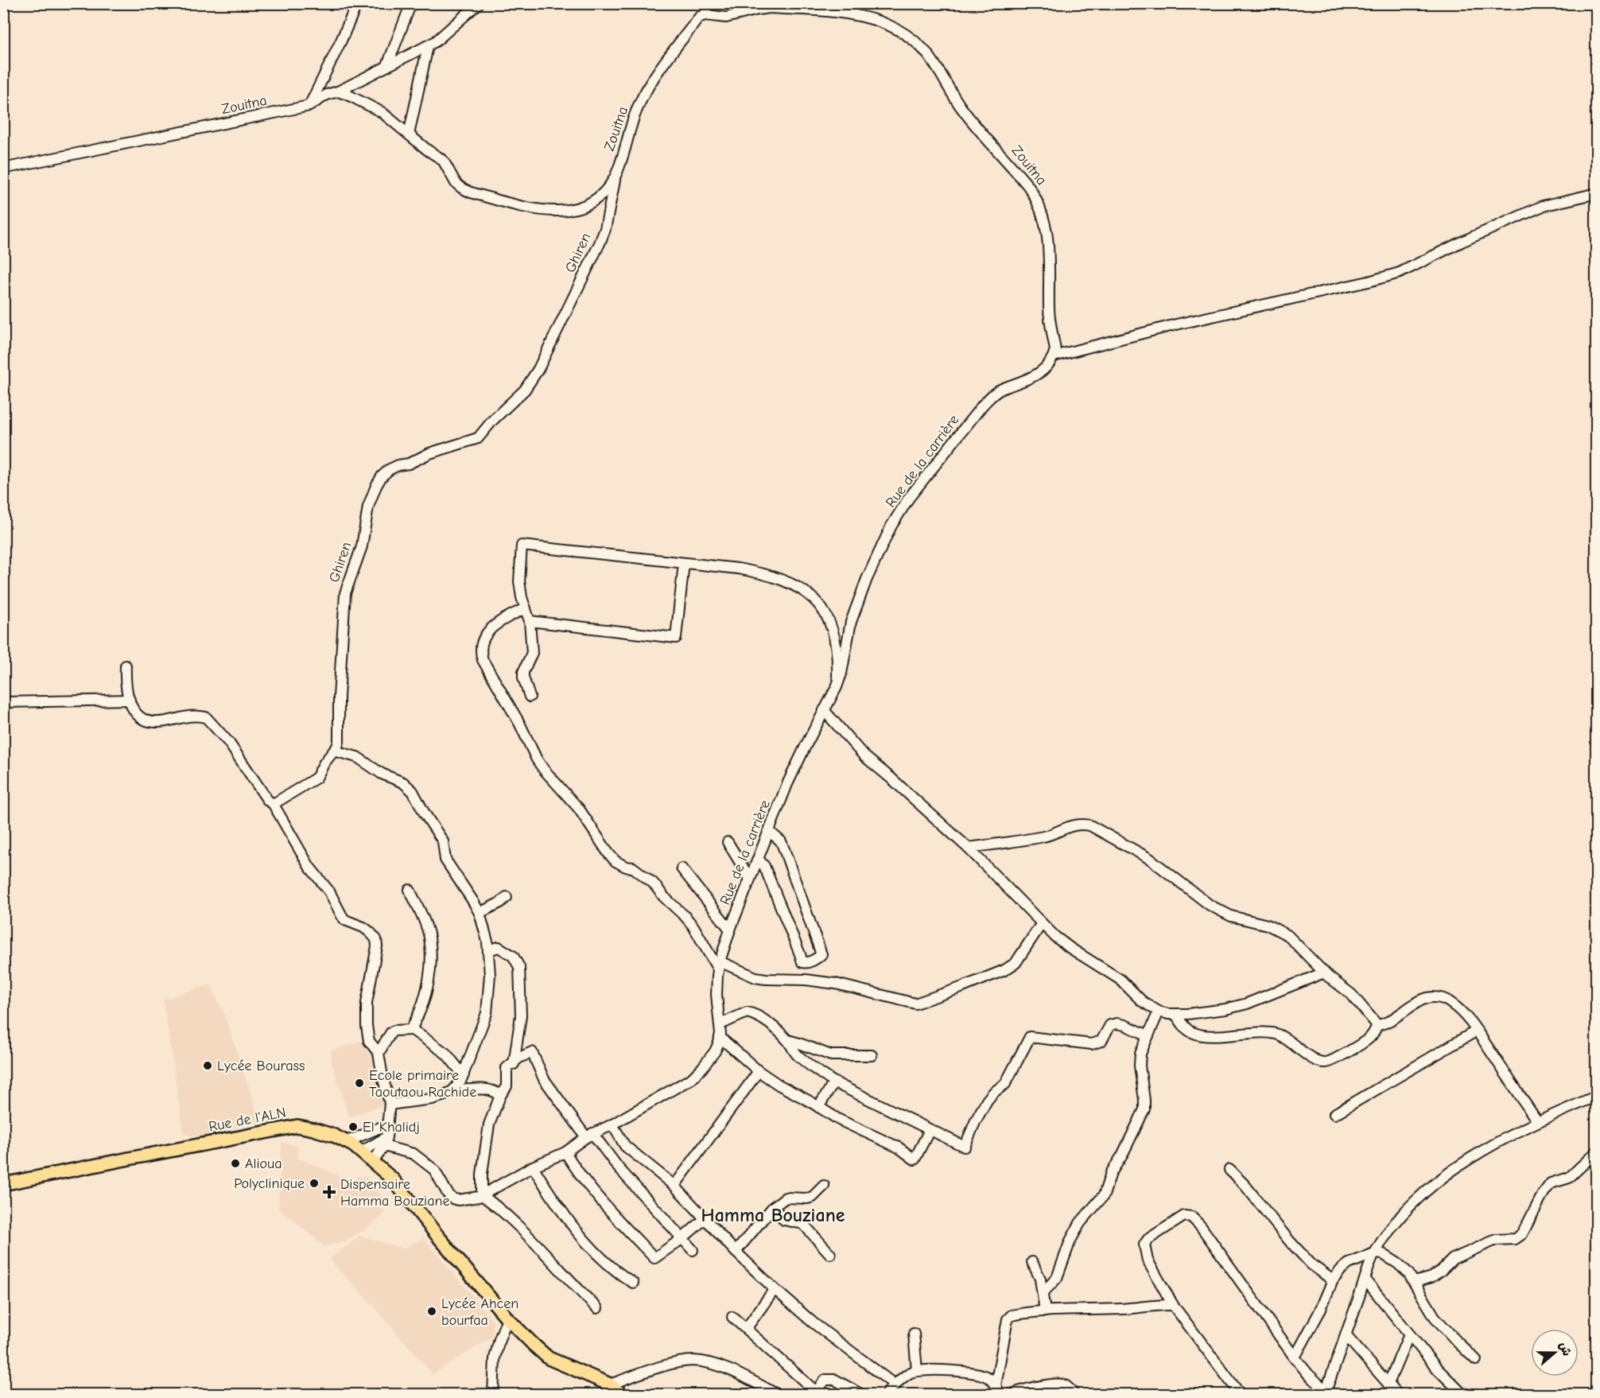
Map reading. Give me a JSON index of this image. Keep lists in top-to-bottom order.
{
  "streets": {
    "main road": ["Rue de l'ALN"],
    "street": ["Zouitna", "Ghiren", "Rue de la carrière"]
  },
  "crossings": [
    ["Zouitna", "Ghiren"],
    ["Zouitna", "Rue de la carrière"]
  ],
  "districts": ["Hamma Bouziane"],
  "places": {
    "other": [
      "Lycée Bourass",
      "Ecole primaire Taoutaou Rachide",
      "El Khalidj",
      "Alioua",
      "Polyclinique",
      "Lycée Ahcen bourfaa"
    ],
    "health": ["Dispensaire Hamma Bouziane"]
  },
  "north": "right"
}
